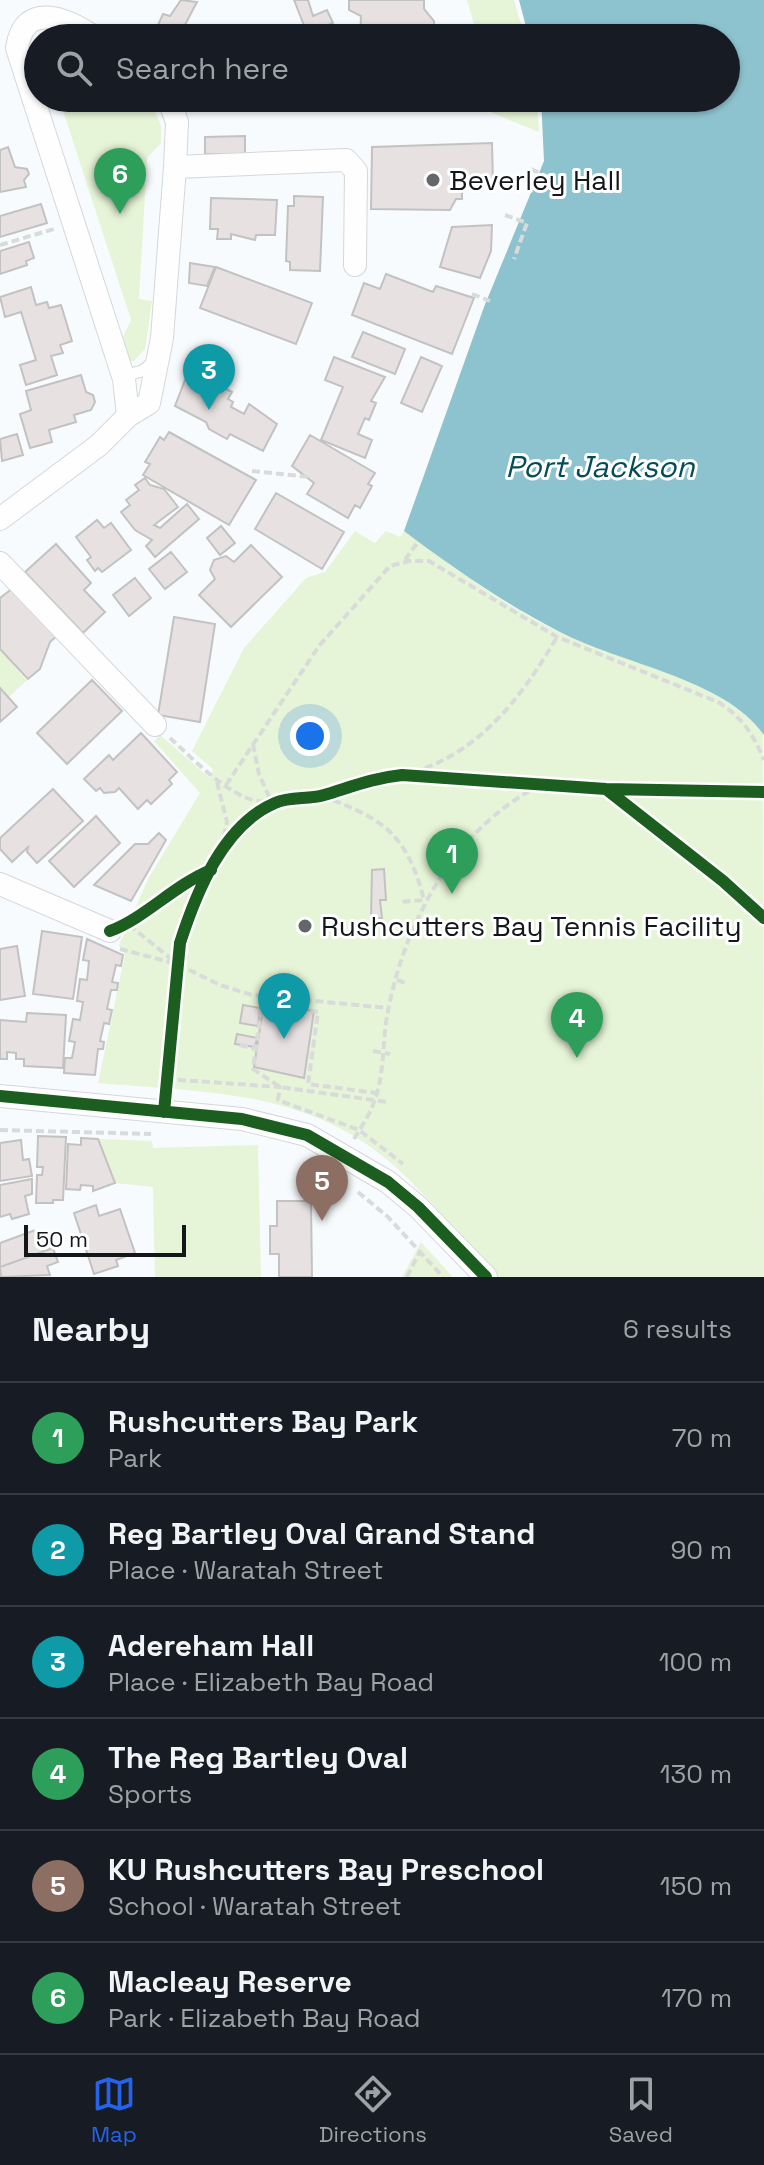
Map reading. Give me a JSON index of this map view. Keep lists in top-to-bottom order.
{
  "water": ["Port Jackson"],
  "places": ["Beverley Hall", "Rushcutters Bay Tennis Facility"],
  "scale_bar": "50 m",
  "page": {
    "search": "Search here",
    "pins": [
      "6",
      "3",
      "1",
      "2",
      "4",
      "5"
    ],
    "scale": "50 m",
    "heading": ["Nearby", "6 results"],
    "list": [
      {
        "mark": "1",
        "name": "Rushcutters Bay Park",
        "note": "Park",
        "value": "70 m"
      },
      {
        "mark": "2",
        "name": "Reg Bartley Oval Grand Stand",
        "note": "Place · Waratah Street",
        "value": "90 m"
      },
      {
        "mark": "3",
        "name": "Adereham Hall",
        "note": "Place · Elizabeth Bay Road",
        "value": "100 m"
      },
      {
        "mark": "4",
        "name": "The Reg Bartley Oval",
        "note": "Sports",
        "value": "130 m"
      },
      {
        "mark": "5",
        "name": "KU Rushcutters Bay Preschool",
        "note": "School · Waratah Street",
        "value": "150 m"
      },
      {
        "mark": "6",
        "name": "Macleay Reserve",
        "note": "Park · Elizabeth Bay Road",
        "value": "170 m"
      }
    ],
    "nav": ["Map", "Directions", "Saved"]
  }
}
